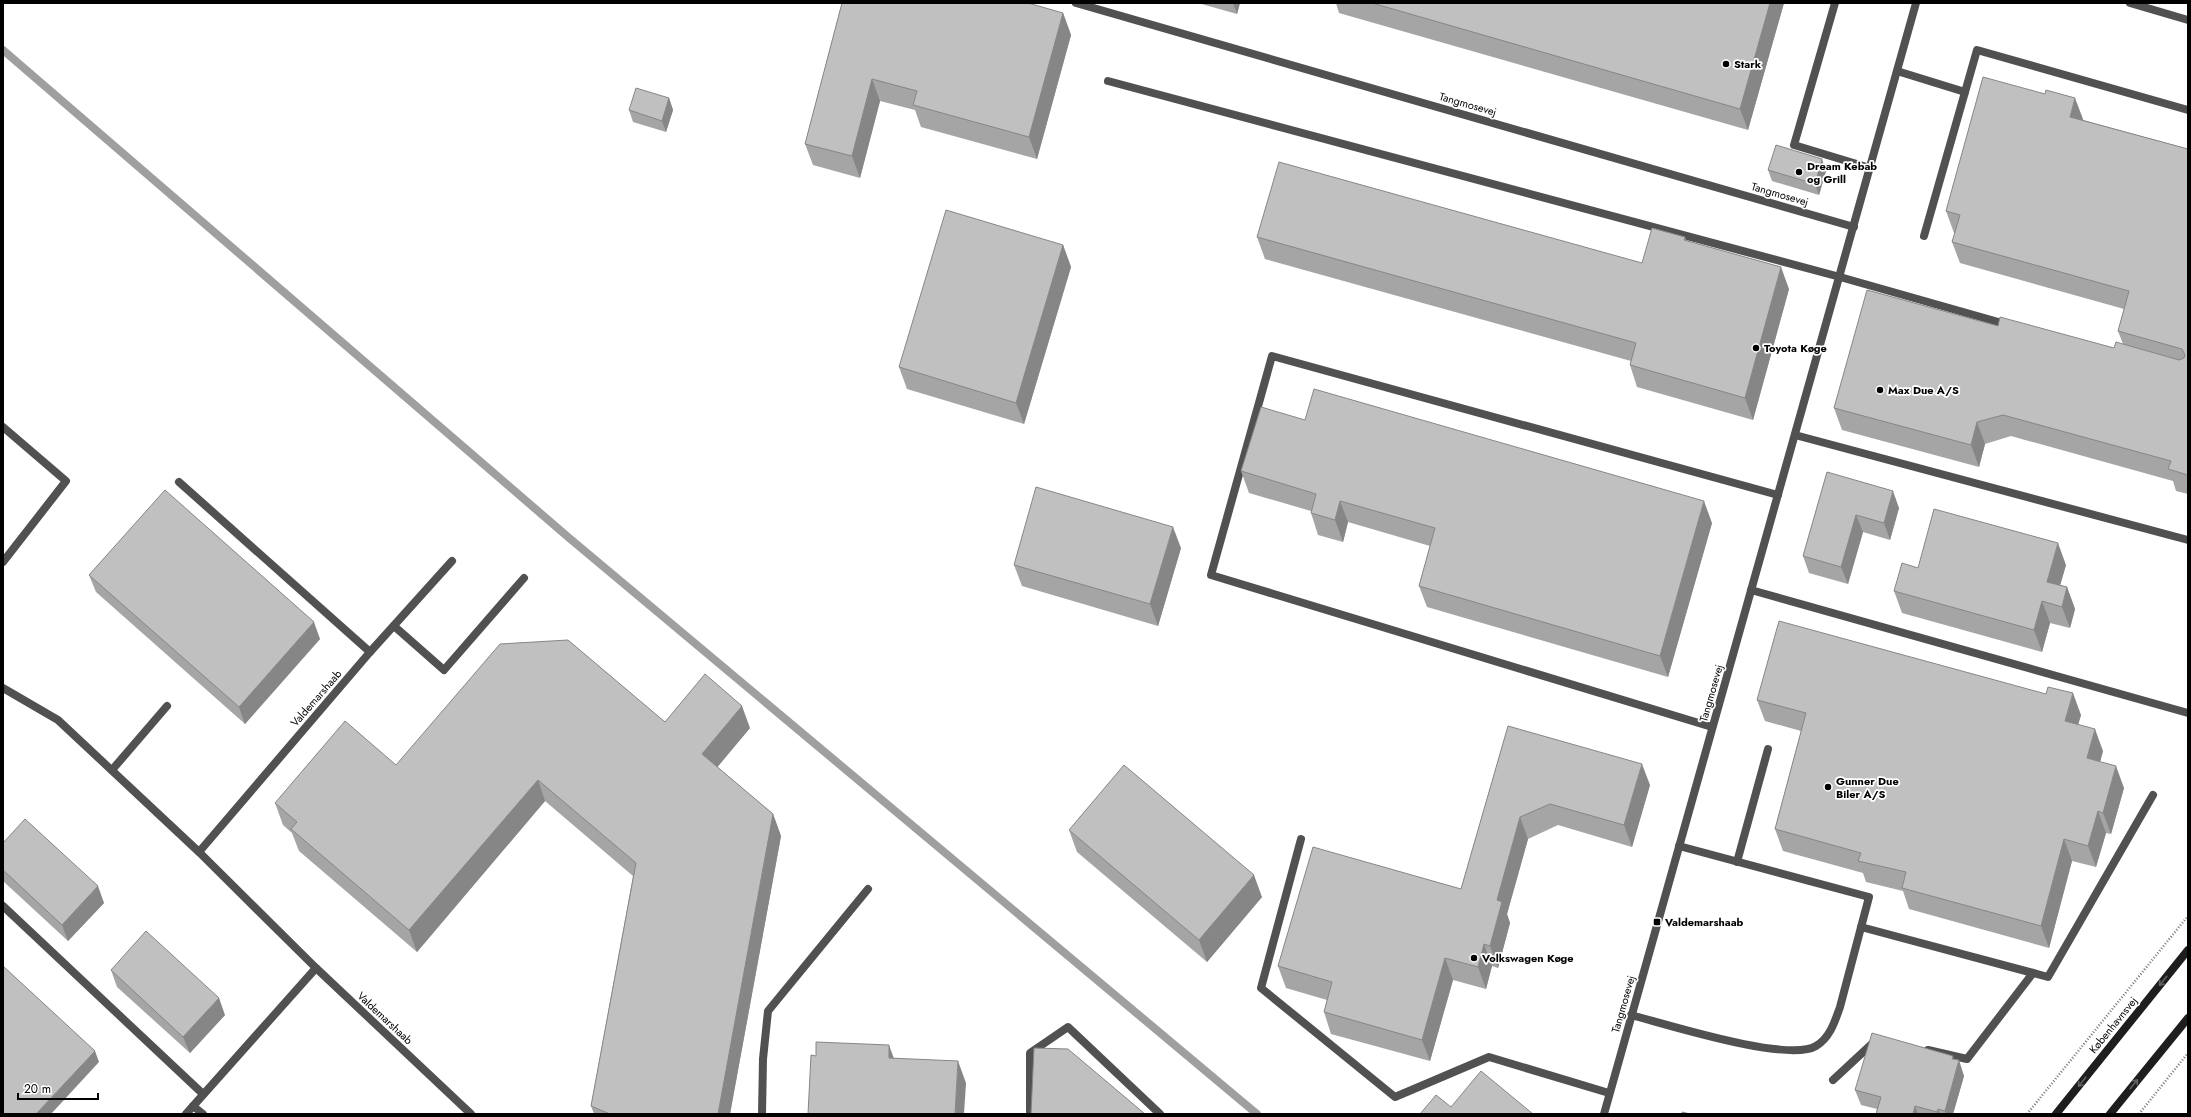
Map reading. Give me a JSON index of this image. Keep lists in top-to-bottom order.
{
  "streets": {
    "main road": ["Københavnsvej"],
    "street": ["Tangmosevej", "Valdemarshaab"]
  },
  "places": {
    "other": [
      "Stark",
      "Dream Kebab og Grill",
      "Toyota Køge",
      "Max Due A/S",
      "Gunner Due Biler A/S",
      "Volkswagen Køge"
    ],
    "transit": ["Valdemarshaab"]
  },
  "scale_bar": "20 m"
}
